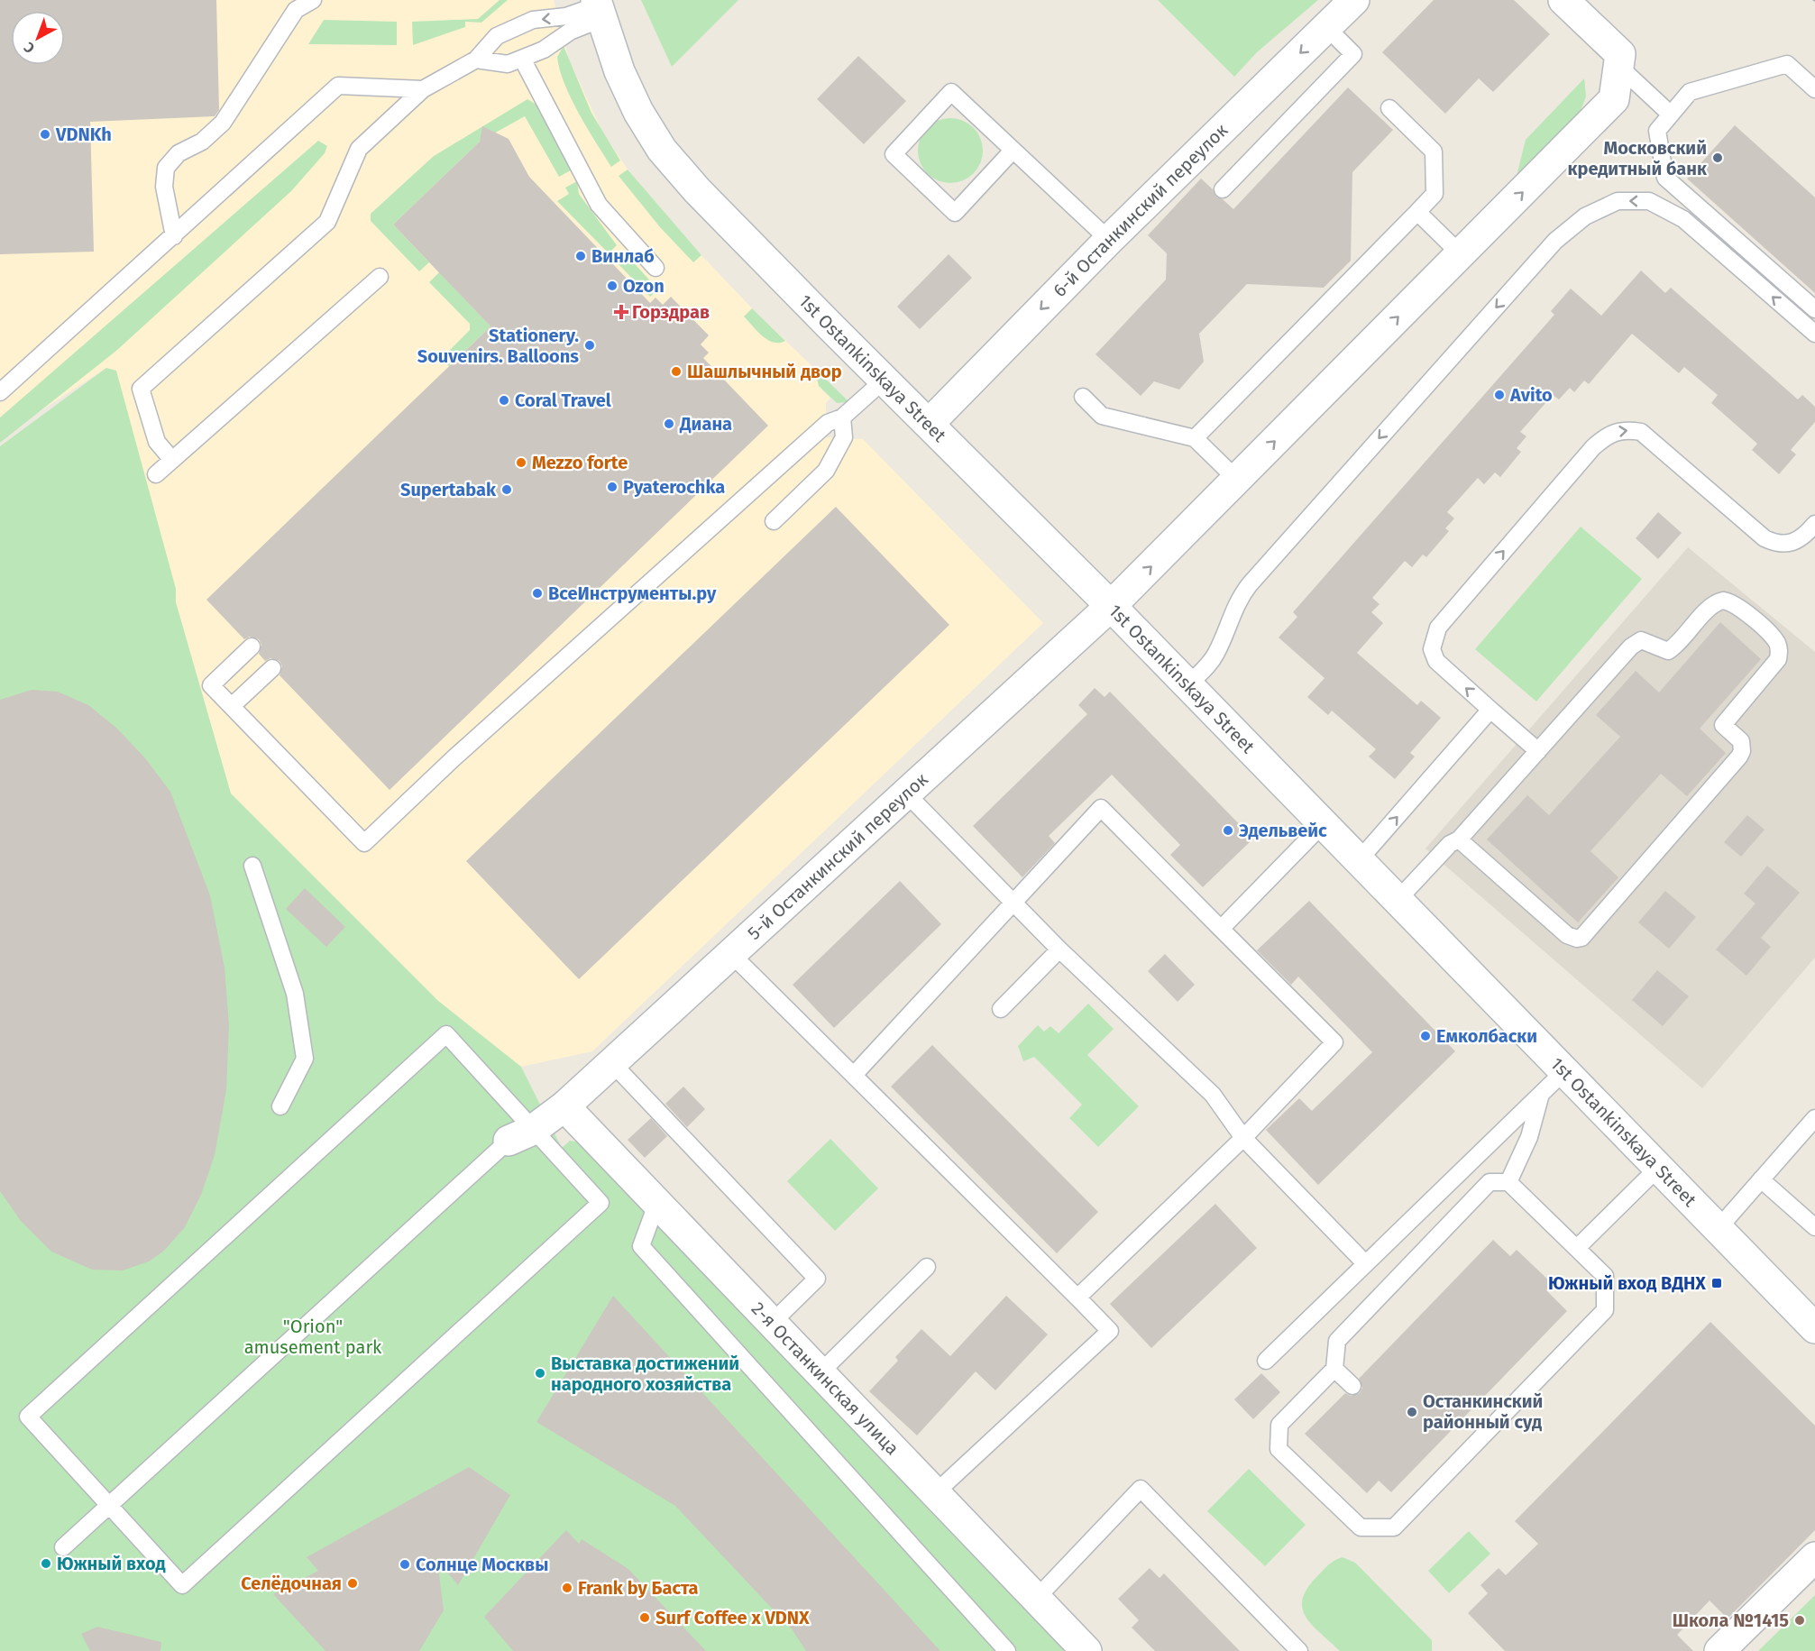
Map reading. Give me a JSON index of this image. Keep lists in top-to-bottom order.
{
  "streets": {
    "street": [
      "6-й Останкинский переулок",
      "1st Ostankinskaya Street",
      "5-й Останкинский переулок",
      "2-я Останкинская улица"
    ]
  },
  "crossings": [
    ["6-й Останкинский переулок", "1st Ostankinskaya Street"],
    ["1st Ostankinskaya Street", "5-й Останкинский переулок"],
    ["5-й Останкинский переулок", "2-я Останкинская улица"]
  ],
  "one_way": ["6-й Останкинский переулок", "5-й Останкинский переулок"],
  "parks": ["\"Orion\" amusement park"],
  "places": {
    "other": [
      "VDNKh",
      "Московский кредитный банк",
      "Винлаб",
      "Ozon",
      "Stationery. Souvenirs. Balloons",
      "Шашлычный двор",
      "Avito",
      "Coral Travel",
      "Диана",
      "Mezzo forte",
      "Pyaterochka",
      "Supertabak",
      "ВсеИнструменты.ру",
      "Эдельвейс",
      "Емколбаски",
      "Выставка достижений народного хозяйства",
      "Останкинский районный суд",
      "Южный вход",
      "Солнце Москвы",
      "Селёдочная",
      "Frank by Баста",
      "Surf Coffee x VDNX",
      "Школа №1415"
    ],
    "health": ["Горздрав"],
    "transit": ["Южный вход ВДНХ"]
  },
  "north": "bottom left"
}
